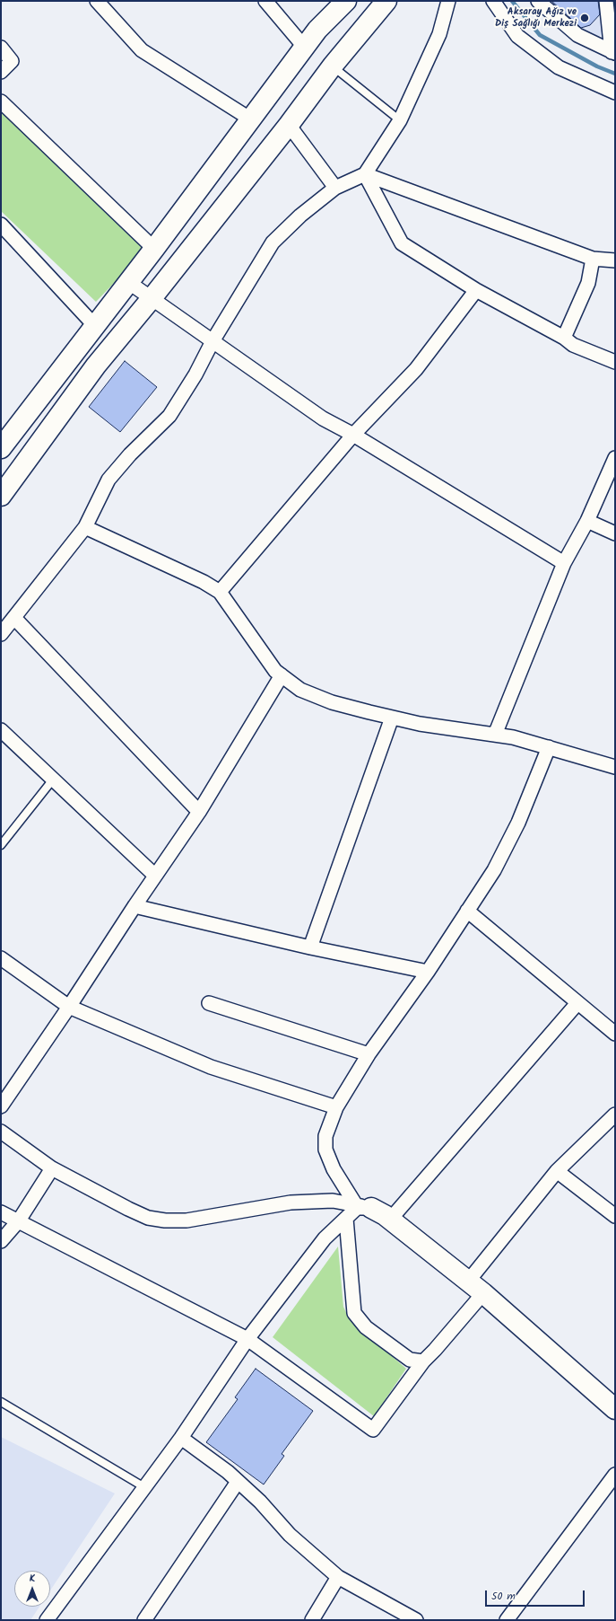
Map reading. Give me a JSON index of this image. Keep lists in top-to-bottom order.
{
  "places": ["Aksaray Ağız ve Diş Sağlığı Merkezi"],
  "scale_bar": "50 m",
  "north": "top"
}
